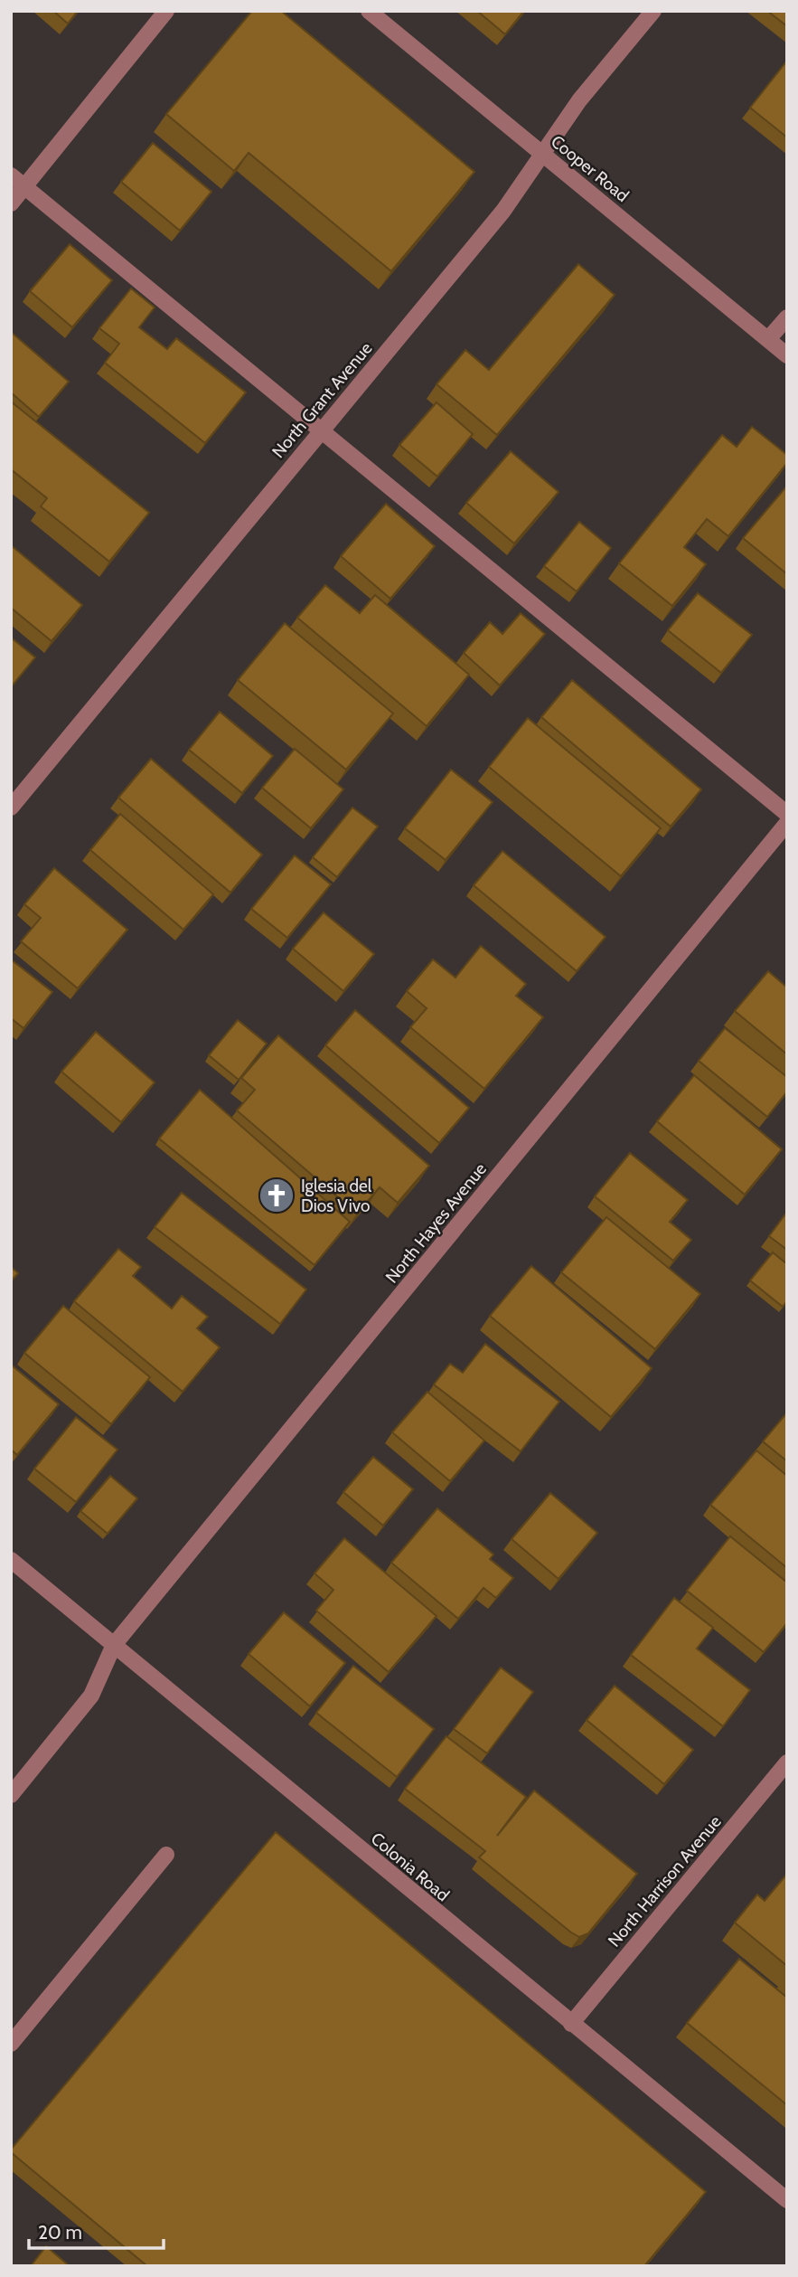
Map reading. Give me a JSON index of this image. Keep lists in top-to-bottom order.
{
  "streets": {
    "street": [
      "Cooper Road",
      "North Grant Avenue",
      "North Hayes Avenue",
      "Colonia Road",
      "North Harrison Avenue"
    ]
  },
  "crossings": [
    ["Cooper Road", "North Grant Avenue"],
    ["North Hayes Avenue", "Colonia Road"],
    ["Colonia Road", "North Harrison Avenue"]
  ],
  "places": {
    "church": ["Iglesia del Dios Vivo"]
  },
  "scale_bar": "20 m"
}
